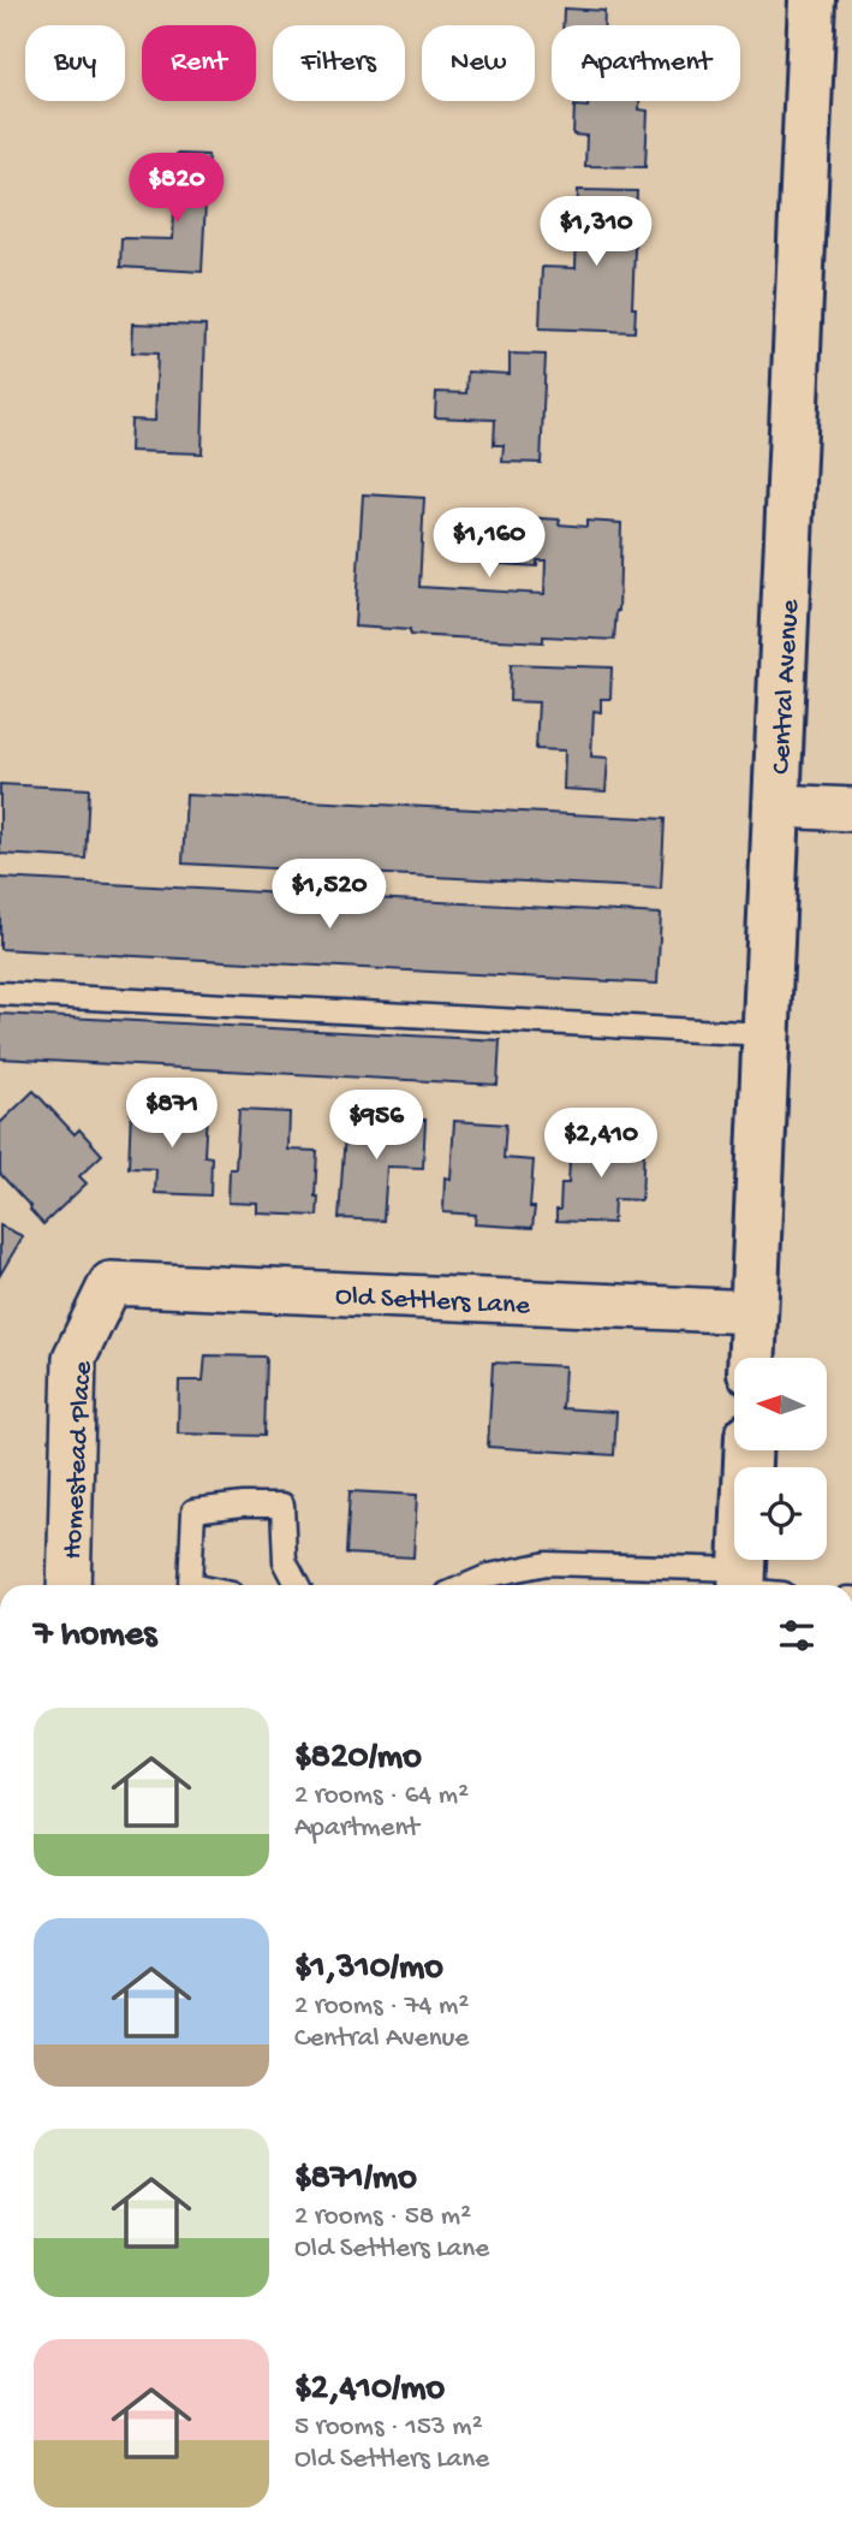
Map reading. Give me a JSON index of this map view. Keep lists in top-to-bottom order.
{
  "streets": {
    "main road": ["Central Avenue"],
    "street": ["Old Settlers Lane", "Homestead Place"]
  },
  "crossings": [
    ["Central Avenue", "Old Settlers Lane"],
    ["Old Settlers Lane", "Homestead Place"]
  ],
  "north": "left",
  "page": {
    "chip": [
      "Buy",
      "Rent",
      "Filters",
      "New",
      "Apartment"
    ],
    "price": [
      "$820",
      "$1,310",
      "$1,160",
      "$1,520",
      "$871",
      "$956",
      "$2,410"
    ],
    "heading": "7 homes",
    "list": [
      {
        "name": "$820/mo",
        "note": "2 rooms · 64 m² · Apartment"
      },
      {
        "name": "$1,310/mo",
        "note": "2 rooms · 74 m² · Central Avenue"
      },
      {
        "name": "$871/mo",
        "note": "2 rooms · 58 m² · Old Settlers Lane"
      },
      {
        "name": "$2,410/mo",
        "note": "5 rooms · 153 m² · Old Settlers Lane"
      }
    ]
  }
}
